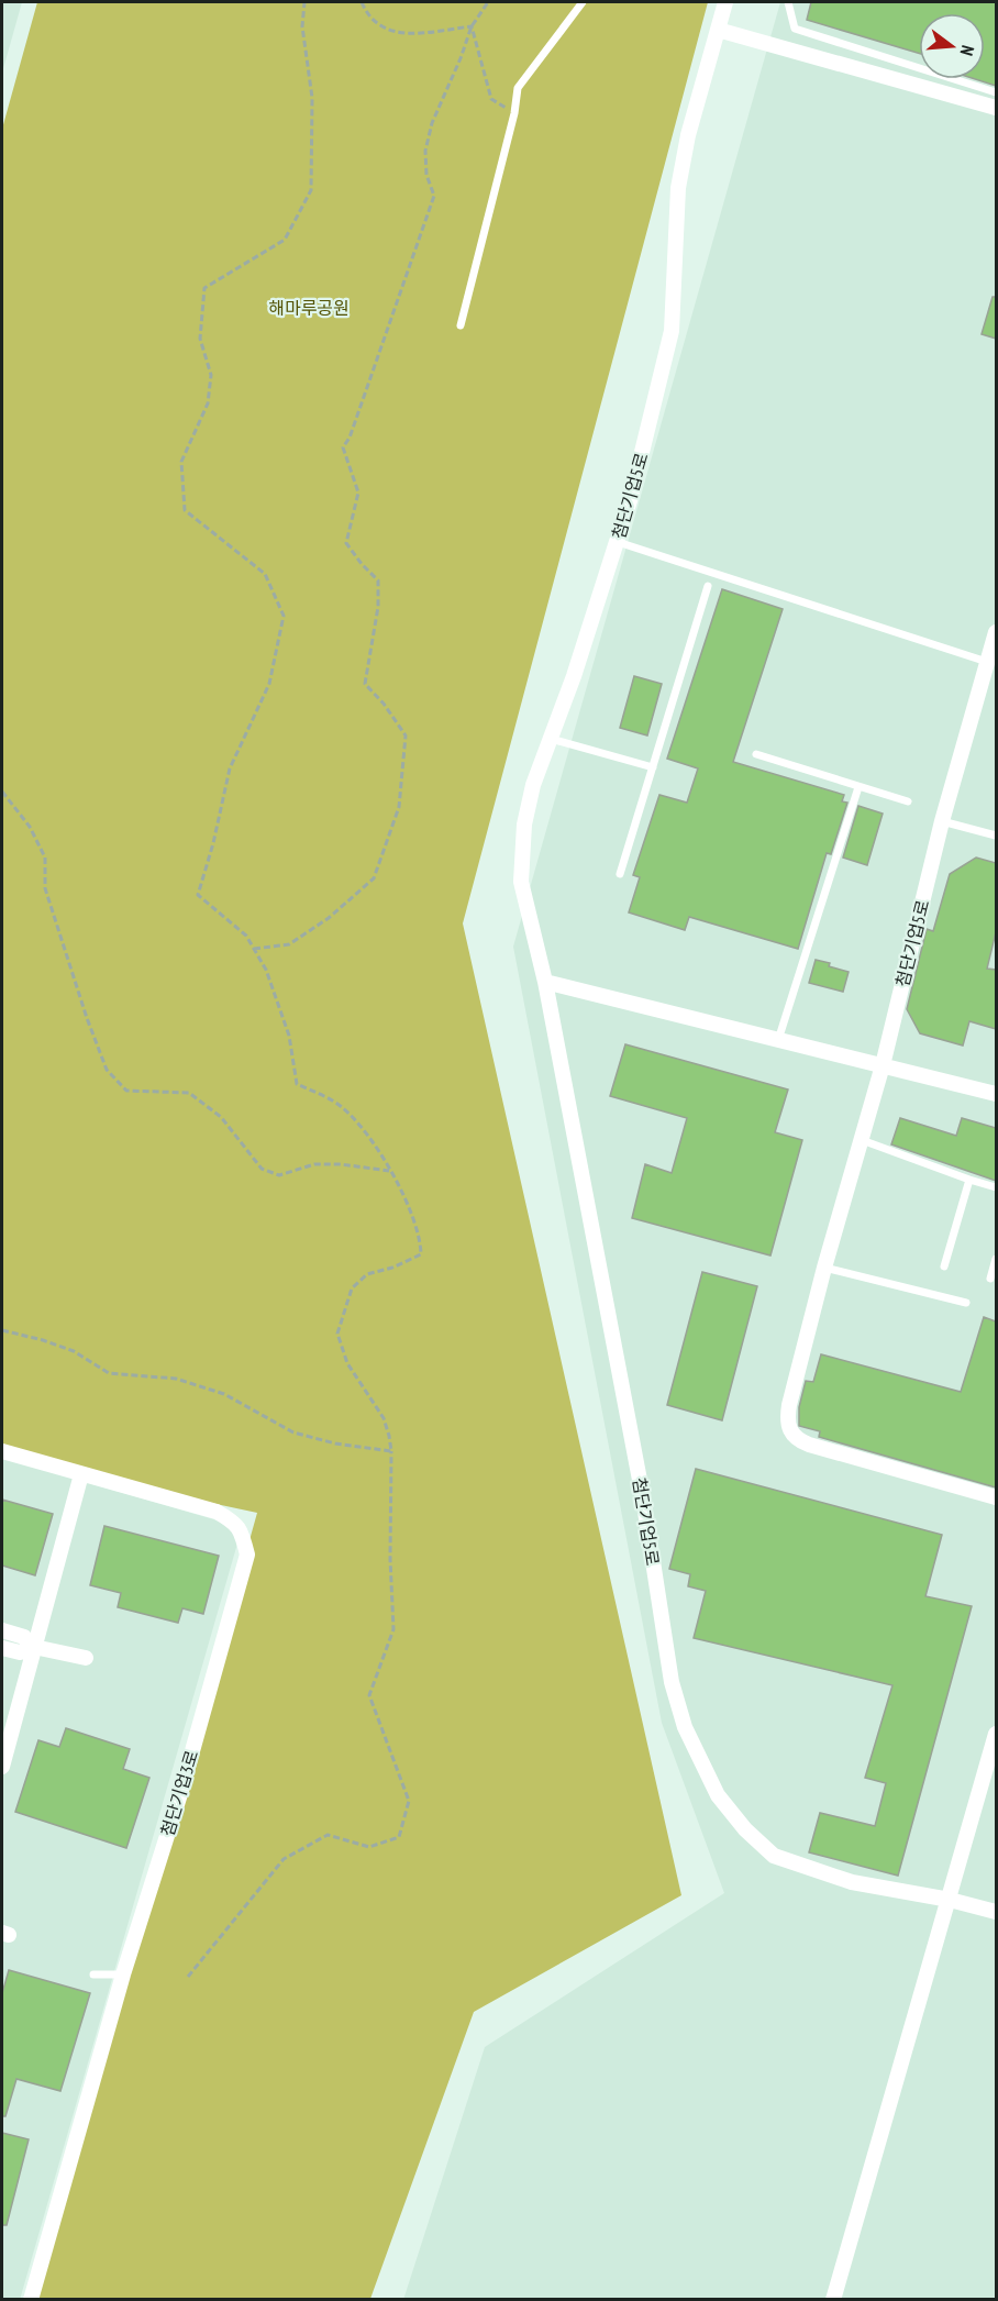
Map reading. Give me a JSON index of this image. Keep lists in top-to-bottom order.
{
  "streets": {
    "street": ["첨단기업5로", "첨단기업3로"]
  },
  "parks": ["해마루공원"],
  "north": "right"
}
